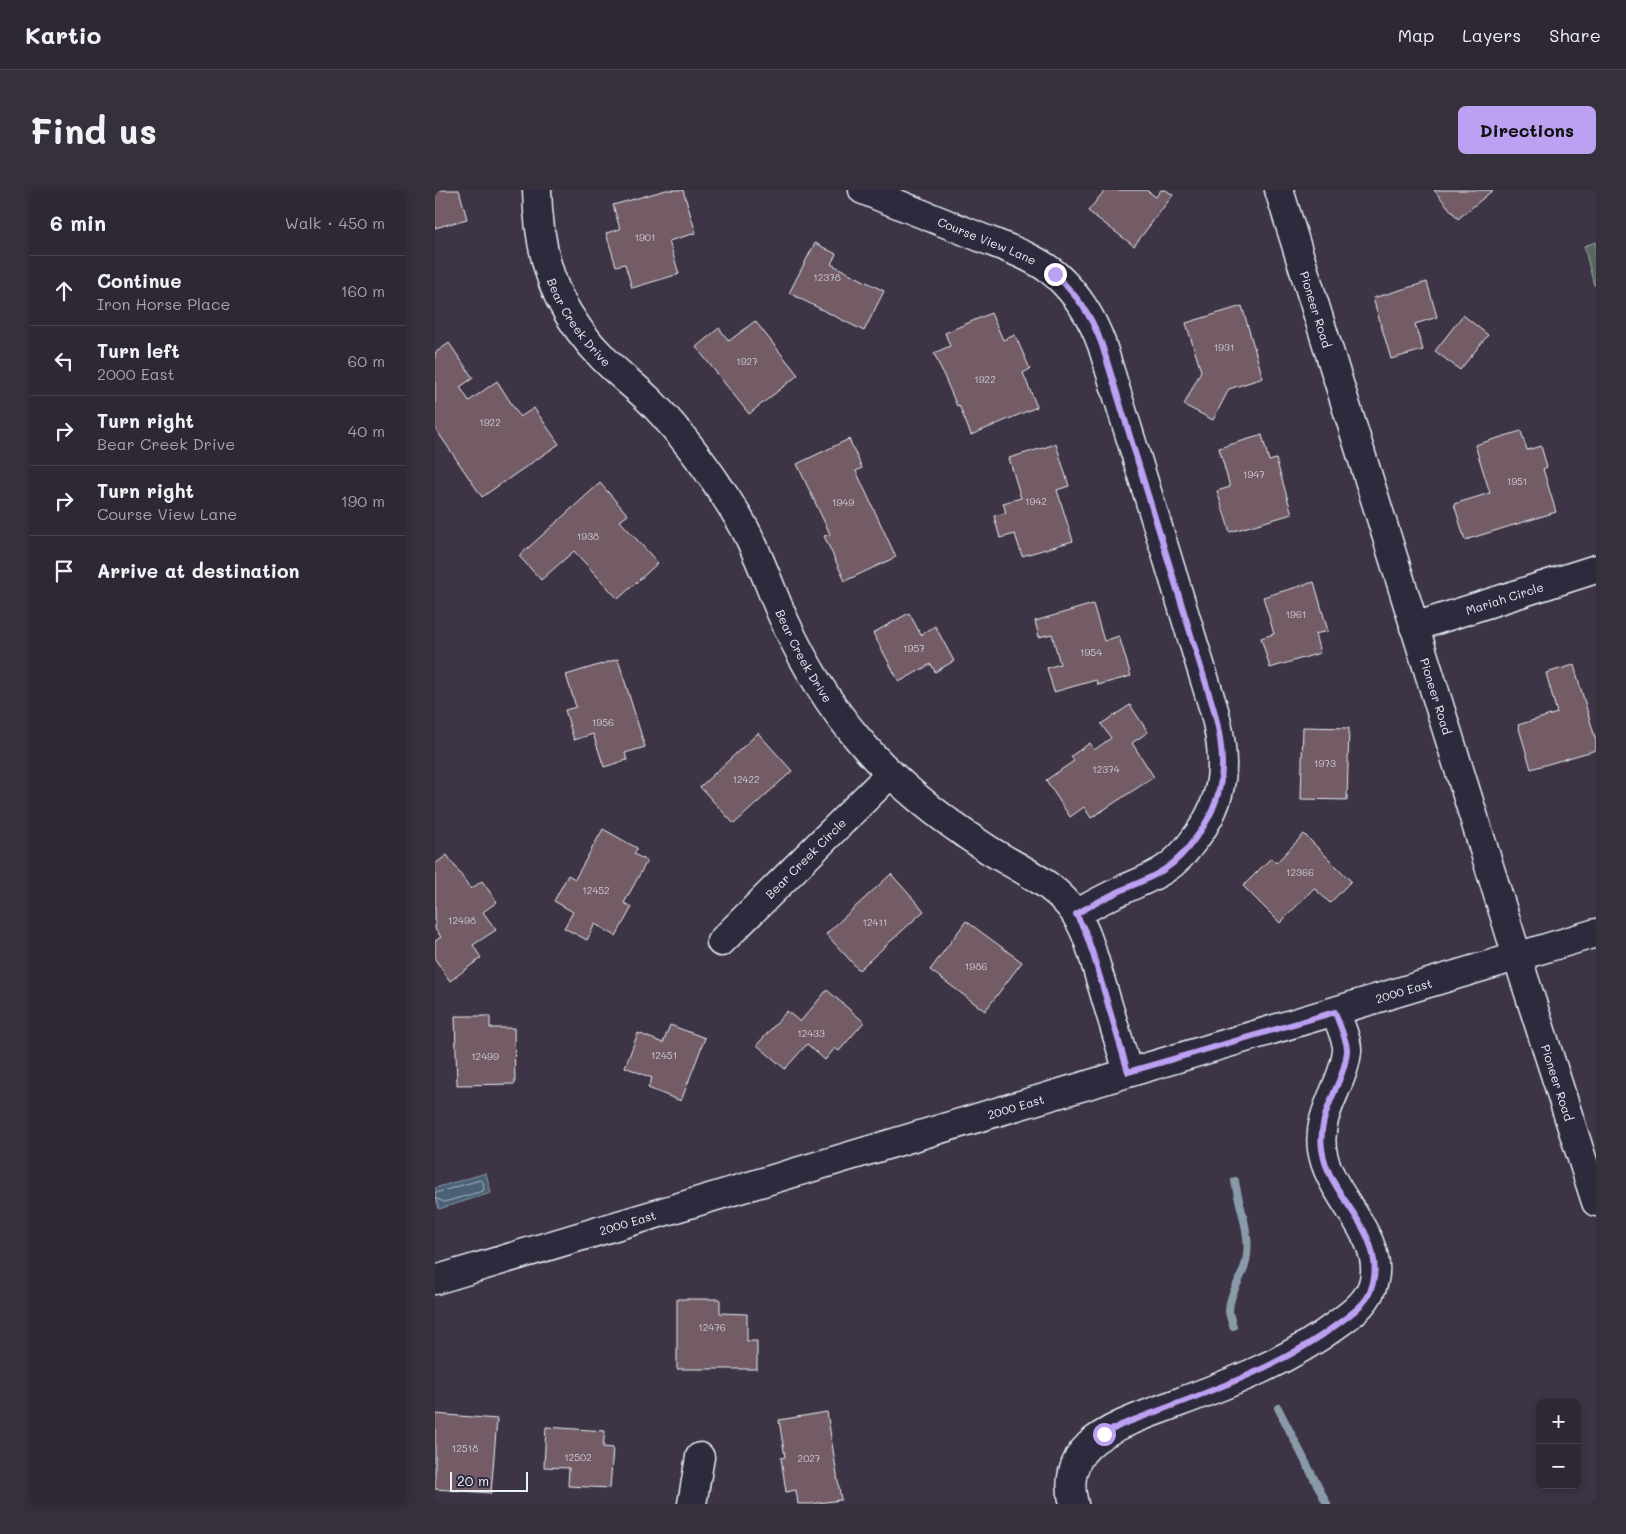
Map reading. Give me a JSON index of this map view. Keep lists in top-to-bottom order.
{
  "streets": {
    "street": [
      "Course View Lane",
      "Pioneer Road",
      "Bear Creek Drive",
      "Mariah Circle",
      "Bear Creek Circle",
      "2000 East"
    ]
  },
  "crossings": [
    ["Course View Lane", "Bear Creek Drive"],
    ["Pioneer Road", "Mariah Circle"],
    ["Pioneer Road", "2000 East"],
    ["Bear Creek Drive", "Bear Creek Circle"],
    ["Bear Creek Drive", "2000 East"]
  ],
  "house_numbers": [
    "1901",
    "12378",
    "1931",
    "1927",
    "1922",
    "1922",
    "1947",
    "1951",
    "1942",
    "1949",
    "1938",
    "1961",
    "1957",
    "1954",
    "1956",
    "1973",
    "12374",
    "12422",
    "12366",
    "12452",
    "12498",
    "12411",
    "1986",
    "12433",
    "12451",
    "12499",
    "12476",
    "12518",
    "12502",
    "2027"
  ],
  "scale_bar": "20 m",
  "page": {
    "header": "Kartio",
    "nav": ["Map", "Layers", "Share"],
    "buttons": "Directions",
    "title": "Find us",
    "heading": ["6 min", "Walk · 450 m"],
    "list": [
      ["Continue", "Iron Horse Place", "160 m"],
      ["Turn left", "2000 East", "60 m"],
      ["Turn right", "Bear Creek Drive", "40 m"],
      ["Turn right", "Course View Lane", "190 m"],
      "Arrive at destination"
    ],
    "map_buttons": ["+", "−"],
    "scale": "20 m"
  }
}
